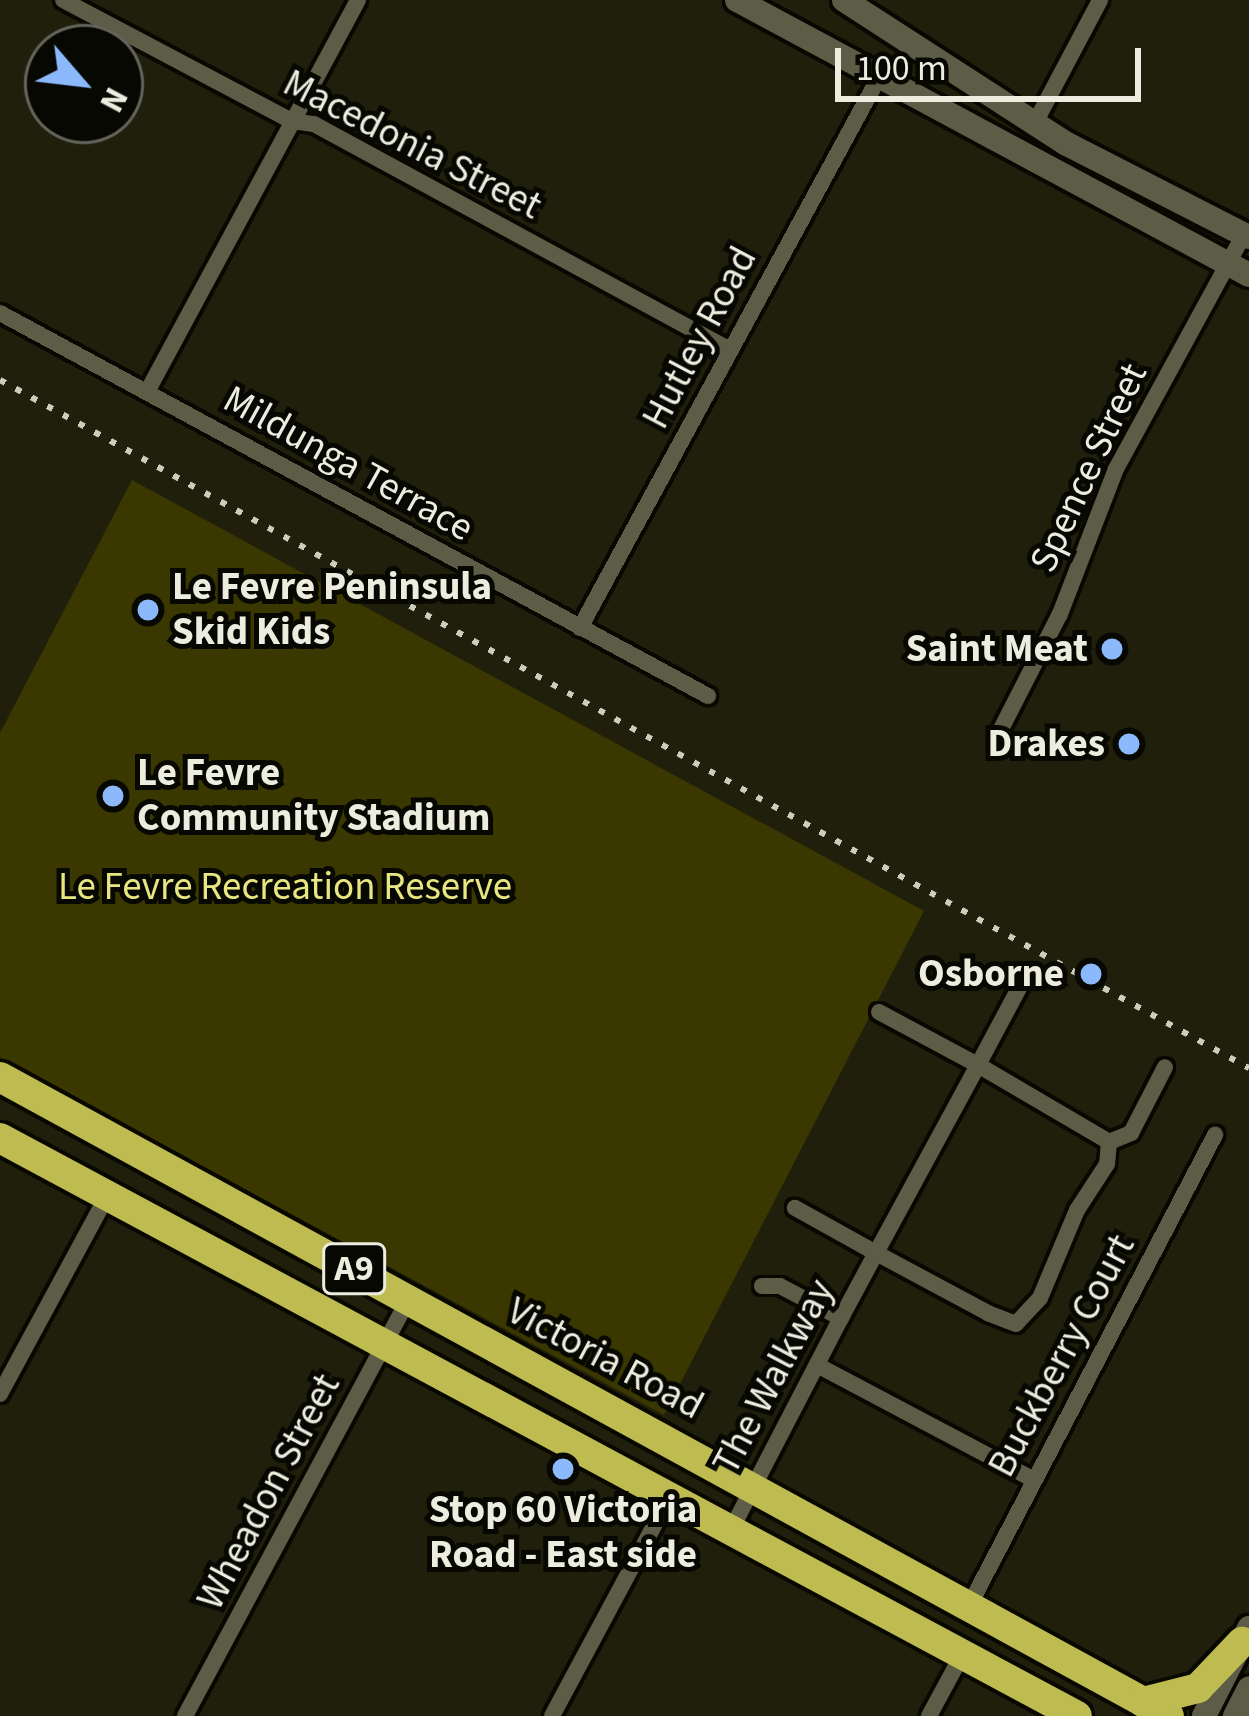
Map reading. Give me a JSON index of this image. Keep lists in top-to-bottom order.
{
  "streets": {
    "highway": ["A9", "Victoria Road"],
    "street": [
      "Macedonia Street",
      "Hutley Road",
      "Mildunga Terrace",
      "Spence Street",
      "Buckberry Court",
      "The Walkway",
      "Wheadon Street"
    ]
  },
  "crossings": [
    ["Macedonia Street", "Hutley Road"],
    ["Hutley Road", "Mildunga Terrace"],
    ["A9", "The Walkway"],
    ["A9", "Wheadon Street"],
    ["Buckberry Court", "Victoria Road"],
    ["Victoria Road", "The Walkway"],
    ["Victoria Road", "Wheadon Street"]
  ],
  "parks": ["Le Fevre Recreation Reserve"],
  "places": [
    "Le Fevre Peninsula Skid Kids",
    "Saint Meat",
    "Drakes",
    "Le Fevre Community Stadium",
    "Osborne",
    "Stop 60 Victoria Road - East side"
  ],
  "scale_bar": "100 m",
  "north": "bottom right"
}
